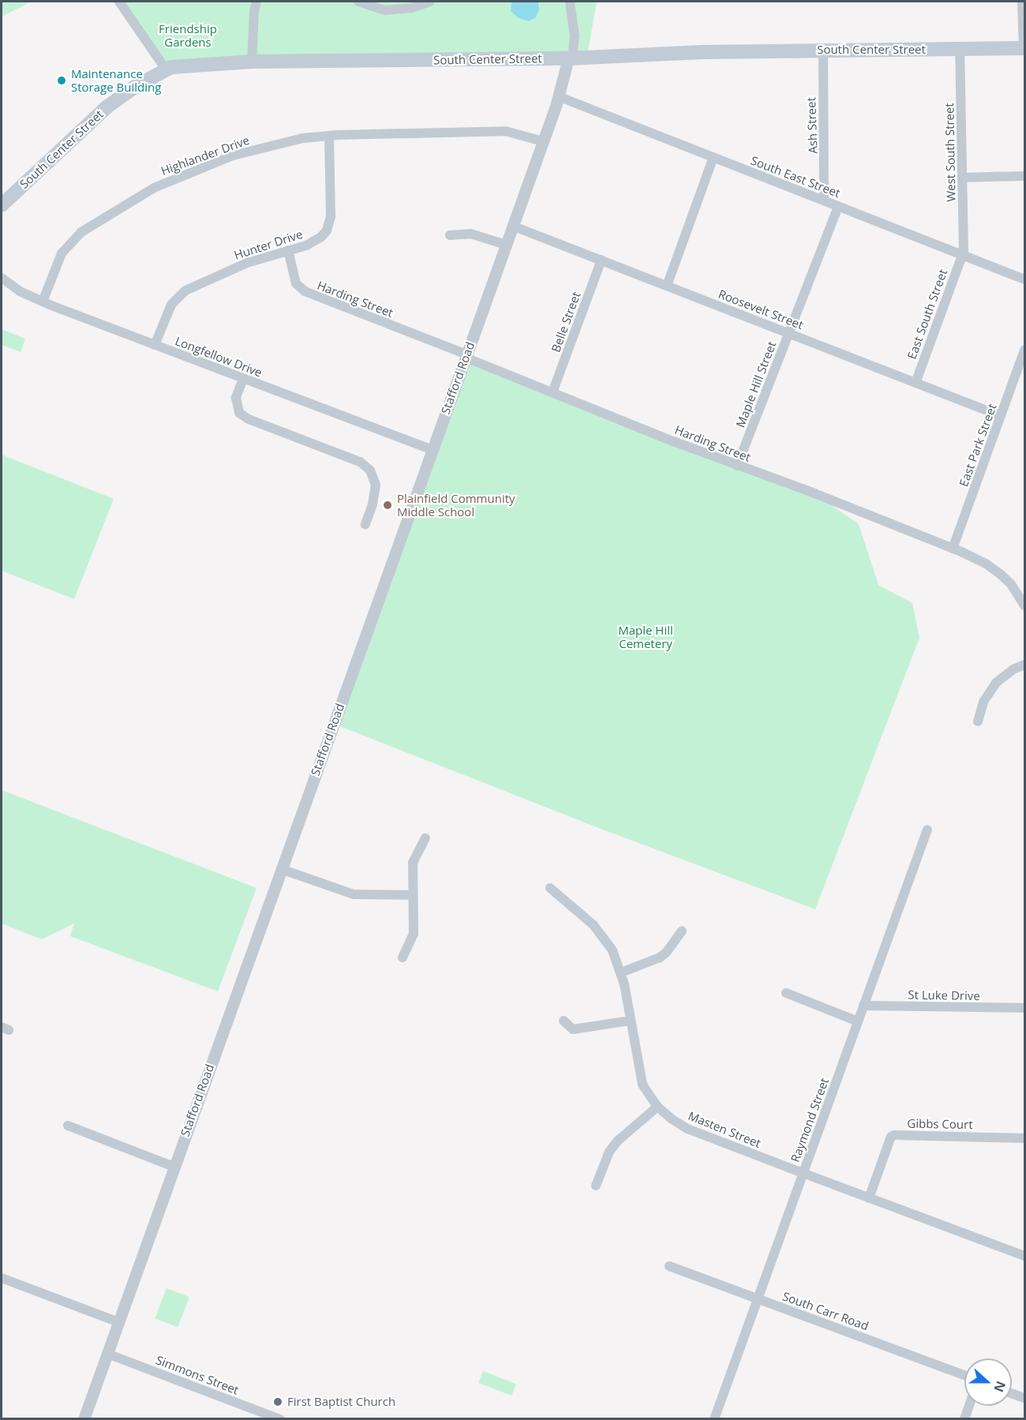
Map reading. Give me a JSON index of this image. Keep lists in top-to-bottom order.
{
  "streets": {
    "main road": ["South Center Street"],
    "street": [
      "Ash Street",
      "West South Street",
      "Highlander Drive",
      "South East Street",
      "Hunter Drive",
      "Harding Street",
      "Roosevelt Street",
      "East South Street",
      "Belle Street",
      "Longfellow Drive",
      "Stafford Road",
      "Maple Hill Street",
      "East Park Street",
      "St Luke Drive",
      "Raymond Street",
      "Gibbs Court",
      "Masten Street",
      "South Carr Road",
      "Simmons Street"
    ]
  },
  "crossings": [
    ["South Center Street", "Ash Street"],
    ["South Center Street", "West South Street"],
    ["South Center Street", "Stafford Road"],
    ["Ash Street", "South East Street"],
    ["West South Street", "South East Street"],
    ["West South Street", "East South Street"],
    ["Highlander Drive", "Hunter Drive"],
    ["Highlander Drive", "Longfellow Drive"],
    ["Highlander Drive", "Stafford Road"],
    ["South East Street", "East South Street"],
    ["South East Street", "Stafford Road"],
    ["South East Street", "Maple Hill Street"],
    ["Hunter Drive", "Harding Street"],
    ["Hunter Drive", "Longfellow Drive"],
    ["Harding Street", "Belle Street"],
    ["Harding Street", "Stafford Road"],
    ["Harding Street", "Maple Hill Street"],
    ["Harding Street", "East Park Street"],
    ["Roosevelt Street", "East South Street"],
    ["Roosevelt Street", "Belle Street"],
    ["Roosevelt Street", "Stafford Road"],
    ["Roosevelt Street", "Maple Hill Street"],
    ["Roosevelt Street", "East Park Street"],
    ["Longfellow Drive", "Stafford Road"],
    ["Stafford Road", "Simmons Street"],
    ["St Luke Drive", "Raymond Street"],
    ["Raymond Street", "Masten Street"],
    ["Raymond Street", "South Carr Road"],
    ["Gibbs Court", "Masten Street"]
  ],
  "parks": ["Friendship Gardens", "Maple Hill Cemetery"],
  "places": ["Maintenance Storage Building", "Plainfield Community Middle School", "First Baptist Church"],
  "north": "right"
}
